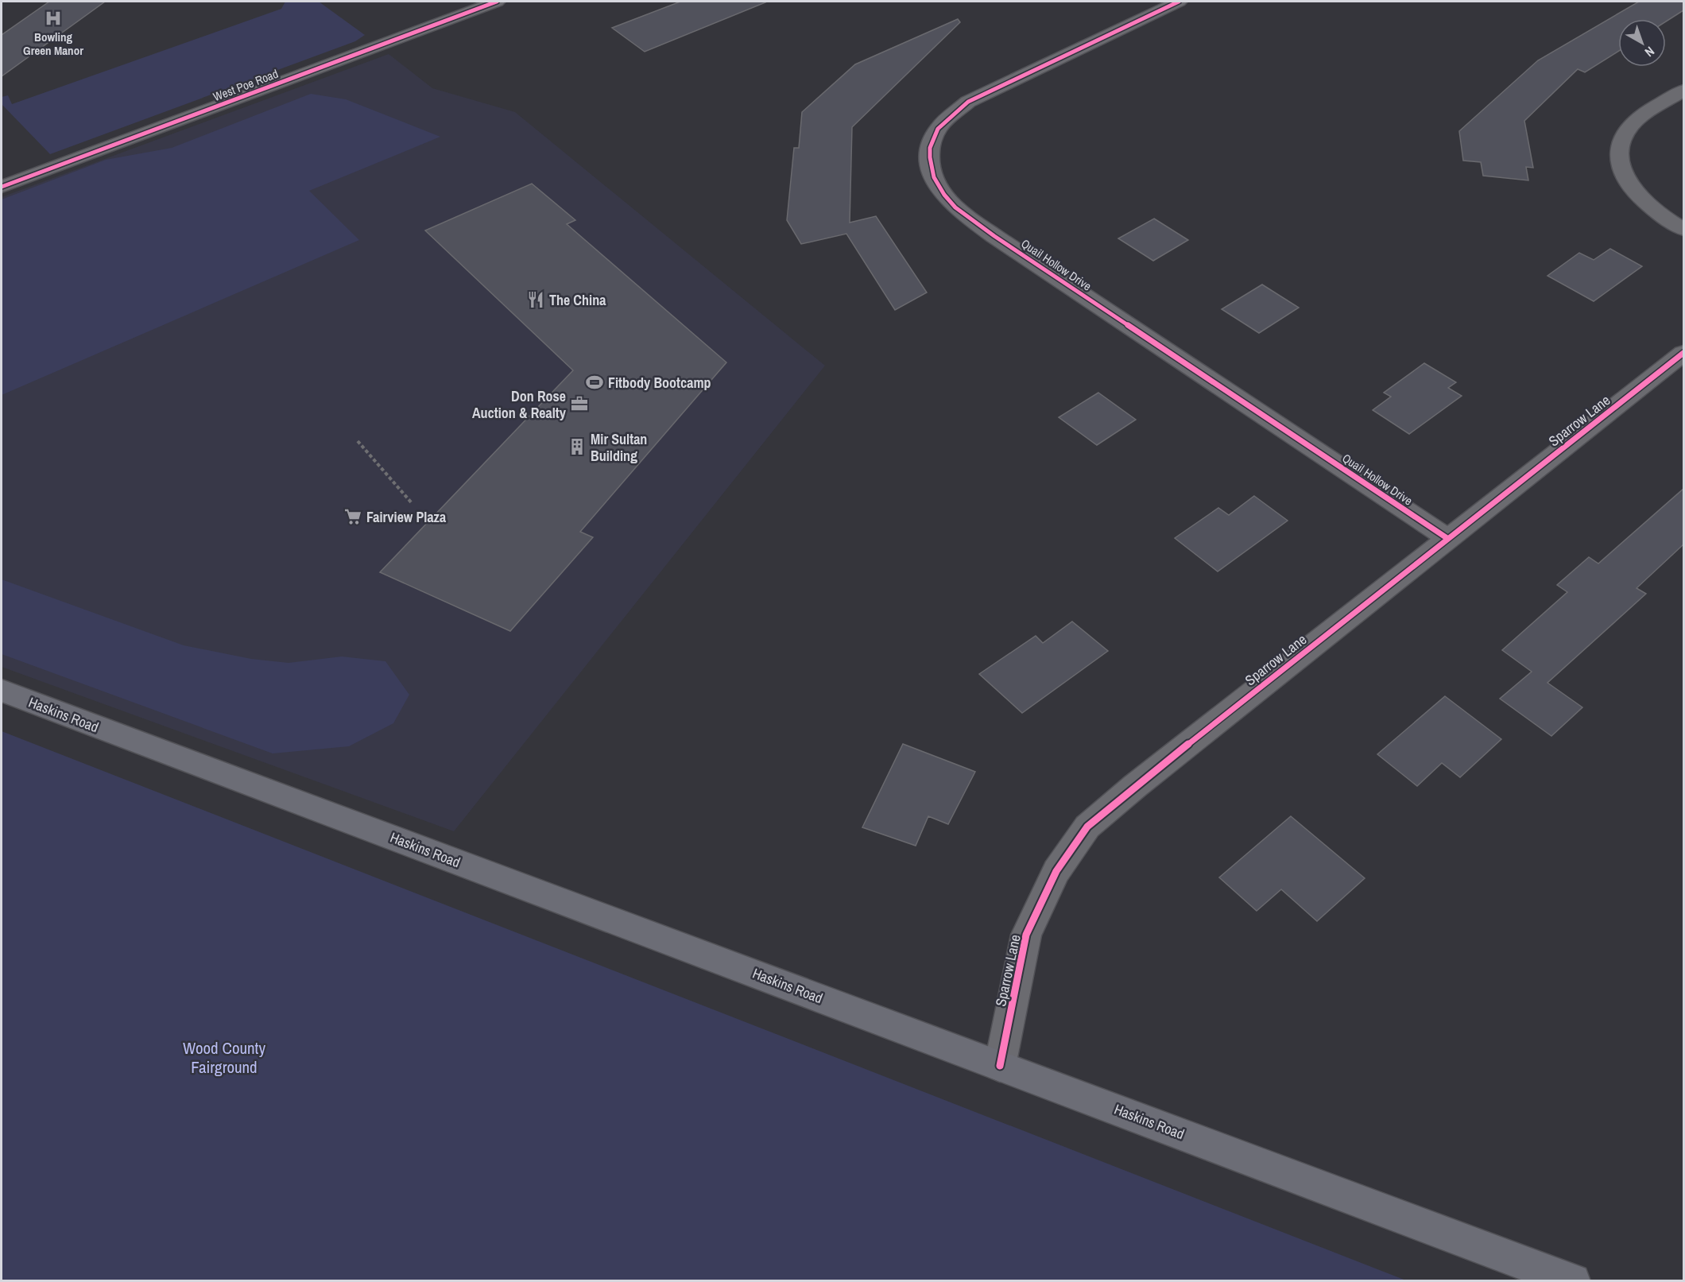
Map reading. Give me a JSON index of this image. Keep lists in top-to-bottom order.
{
  "streets": {
    "main road": ["Haskins Road"],
    "street": ["West Poe Road", "Quail Hollow Drive", "Sparrow Lane"]
  },
  "crossings": [
    ["Quail Hollow Drive", "Sparrow Lane"],
    ["Sparrow Lane", "Haskins Road"]
  ],
  "parks": ["Wood County Fairground"],
  "places": {
    "hospital": ["Bowling Green Manor"],
    "restaurant": ["The China"],
    "sports": ["Fitbody Bootcamp"],
    "office": ["Don Rose Auction & Realty"],
    "building": ["Mir Sultan Building"],
    "supermarket": ["Fairview Plaza"]
  },
  "north": "bottom right"
}
